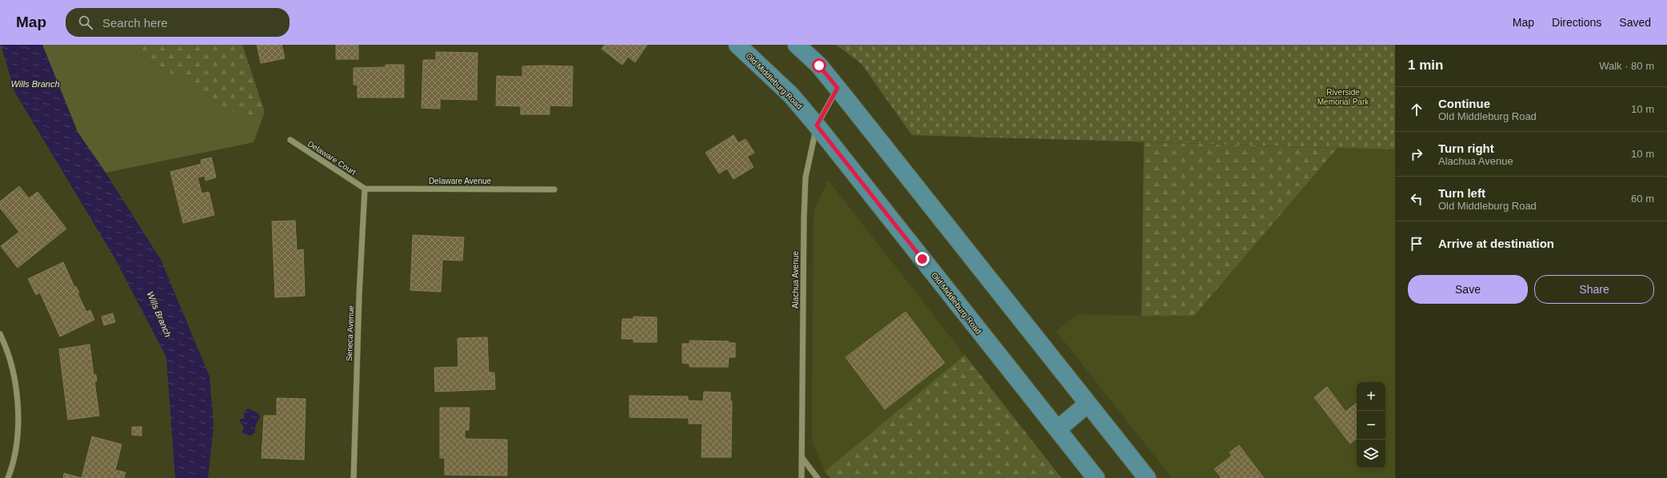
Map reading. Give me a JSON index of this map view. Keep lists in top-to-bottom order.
{
  "streets": {
    "main road": ["Old Middleburg Road"],
    "street": [
      "Delaware Court",
      "Delaware Avenue",
      "Alachua Avenue",
      "Seneca Avenue"
    ]
  },
  "crossings": [
    ["Old Middleburg Road", "Alachua Avenue"],
    ["Delaware Court", "Delaware Avenue"],
    ["Delaware Court", "Seneca Avenue"],
    ["Delaware Avenue", "Seneca Avenue"]
  ],
  "water": ["Wills Branch"],
  "parks": ["Riverside Memorial Park"],
  "page": {
    "header": "Map",
    "search": "Search here",
    "nav": ["Map", "Directions", "Saved"],
    "heading": ["1 min", "Walk · 80 m"],
    "list": [
      ["Continue", "Old Middleburg Road", "10 m"],
      ["Turn right", "Alachua Avenue", "10 m"],
      ["Turn left", "Old Middleburg Road", "60 m"],
      "Arrive at destination"
    ],
    "buttons": ["Save", "Share"],
    "map_buttons": ["+", "−"]
  }
}
